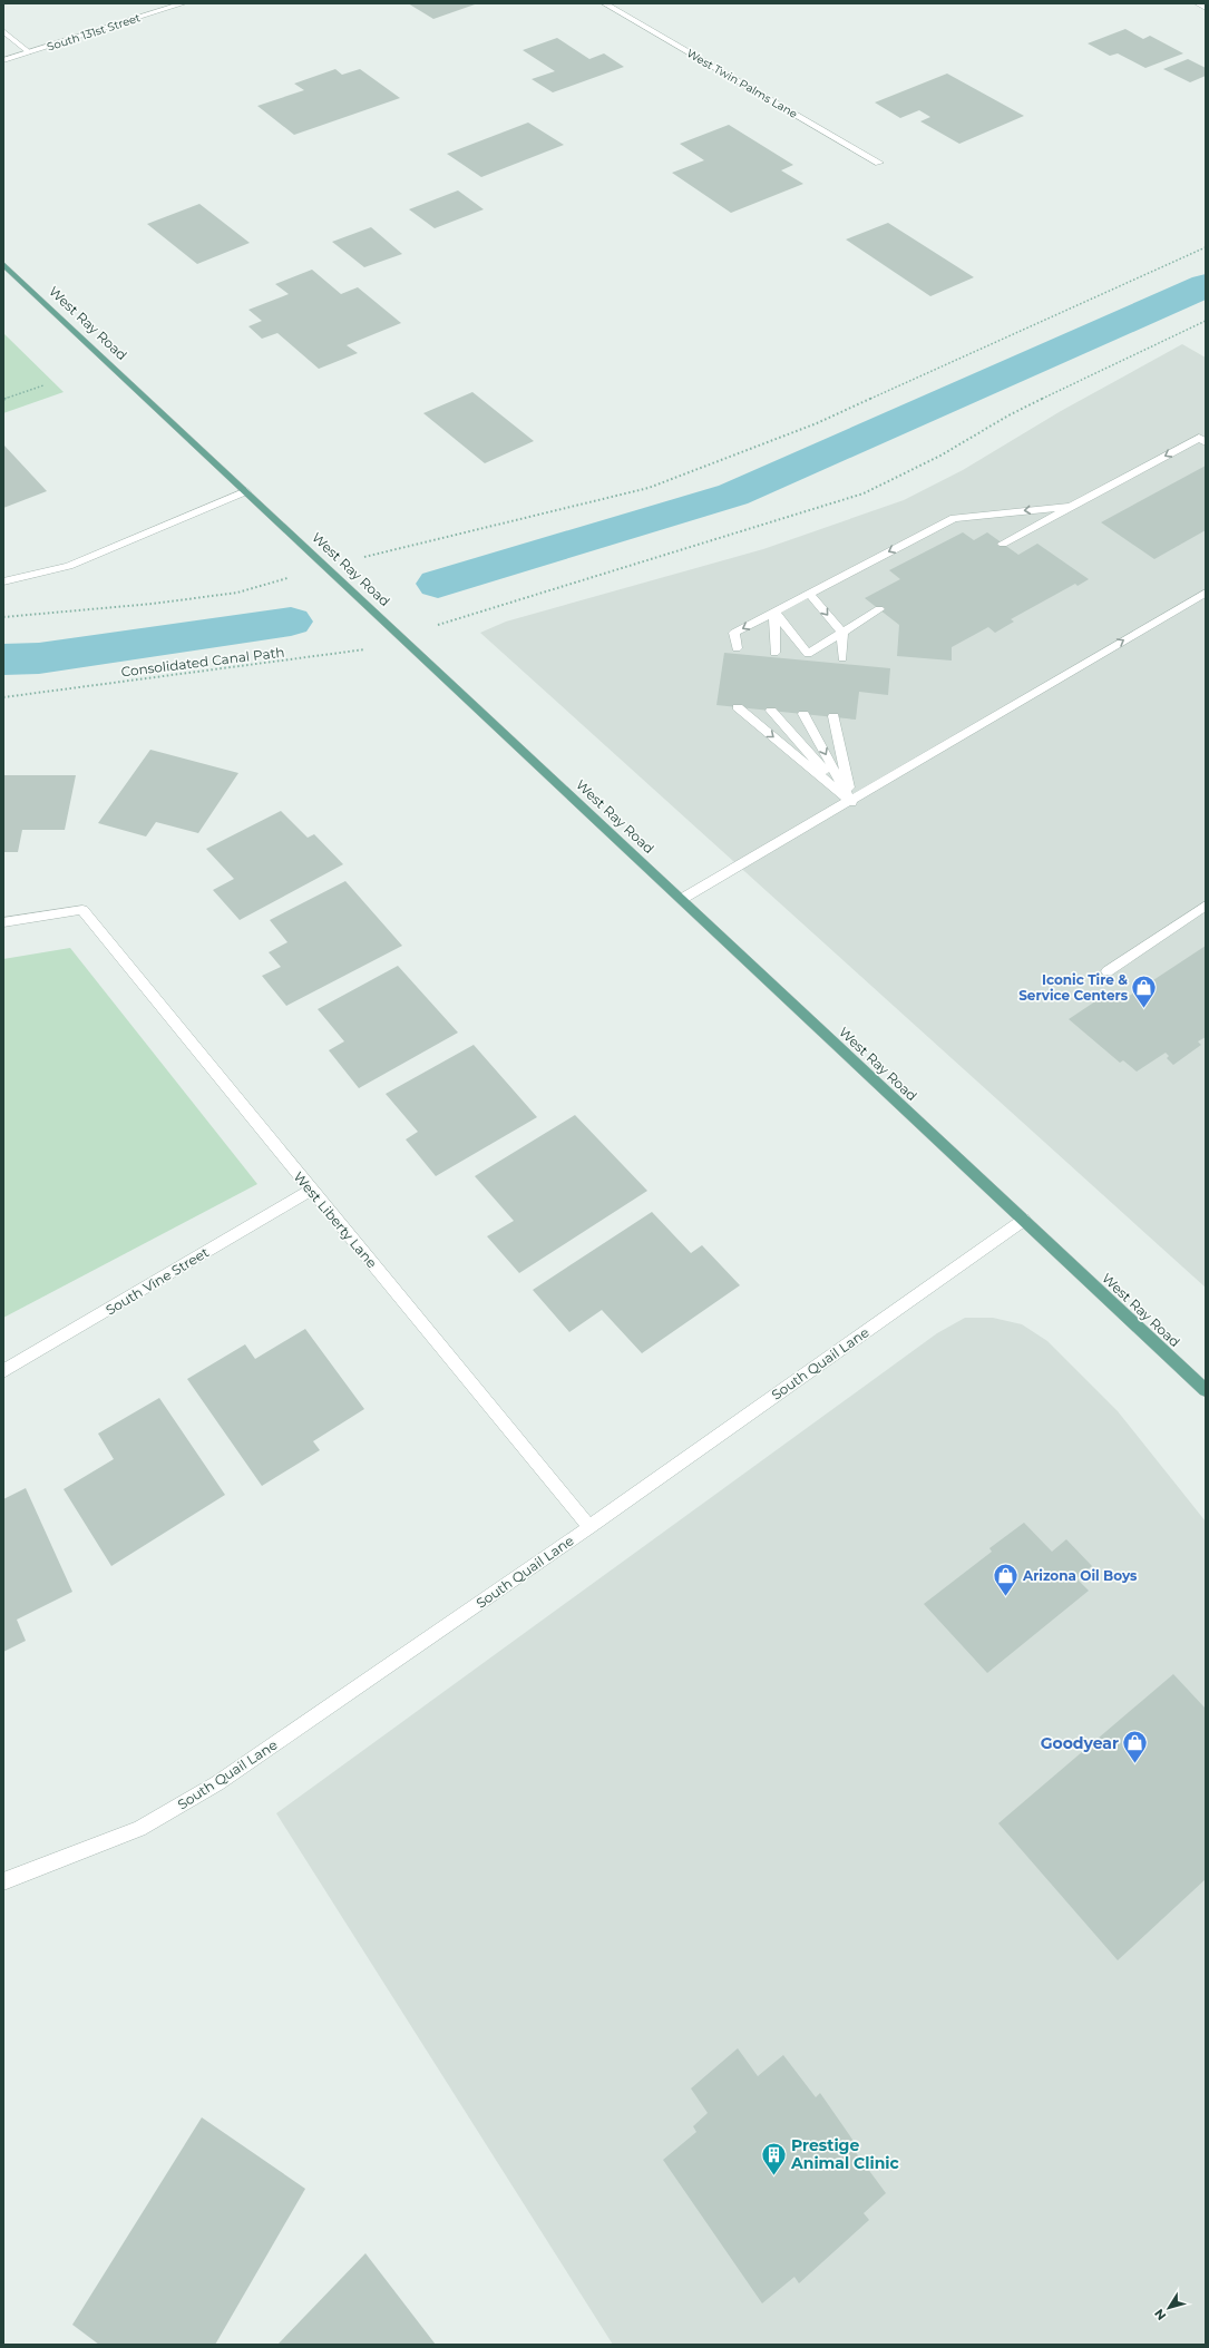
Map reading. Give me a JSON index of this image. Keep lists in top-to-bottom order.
{
  "streets": {
    "main road": ["West Ray Road"],
    "street": [
      "South 131st Street",
      "West Twin Palms Lane",
      "West Liberty Lane",
      "South Vine Street",
      "South Quail Lane"
    ],
    "path": ["Consolidated Canal Path"]
  },
  "crossings": [
    ["West Ray Road", "Consolidated Canal Path"],
    ["West Ray Road", "South Quail Lane"],
    ["West Liberty Lane", "South Vine Street"],
    ["West Liberty Lane", "South Quail Lane"]
  ],
  "places": {
    "shop": ["Iconic Tire & Service Centers", "Arizona Oil Boys", "Goodyear"],
    "building": ["Prestige Animal Clinic"]
  },
  "north": "bottom left"
}
